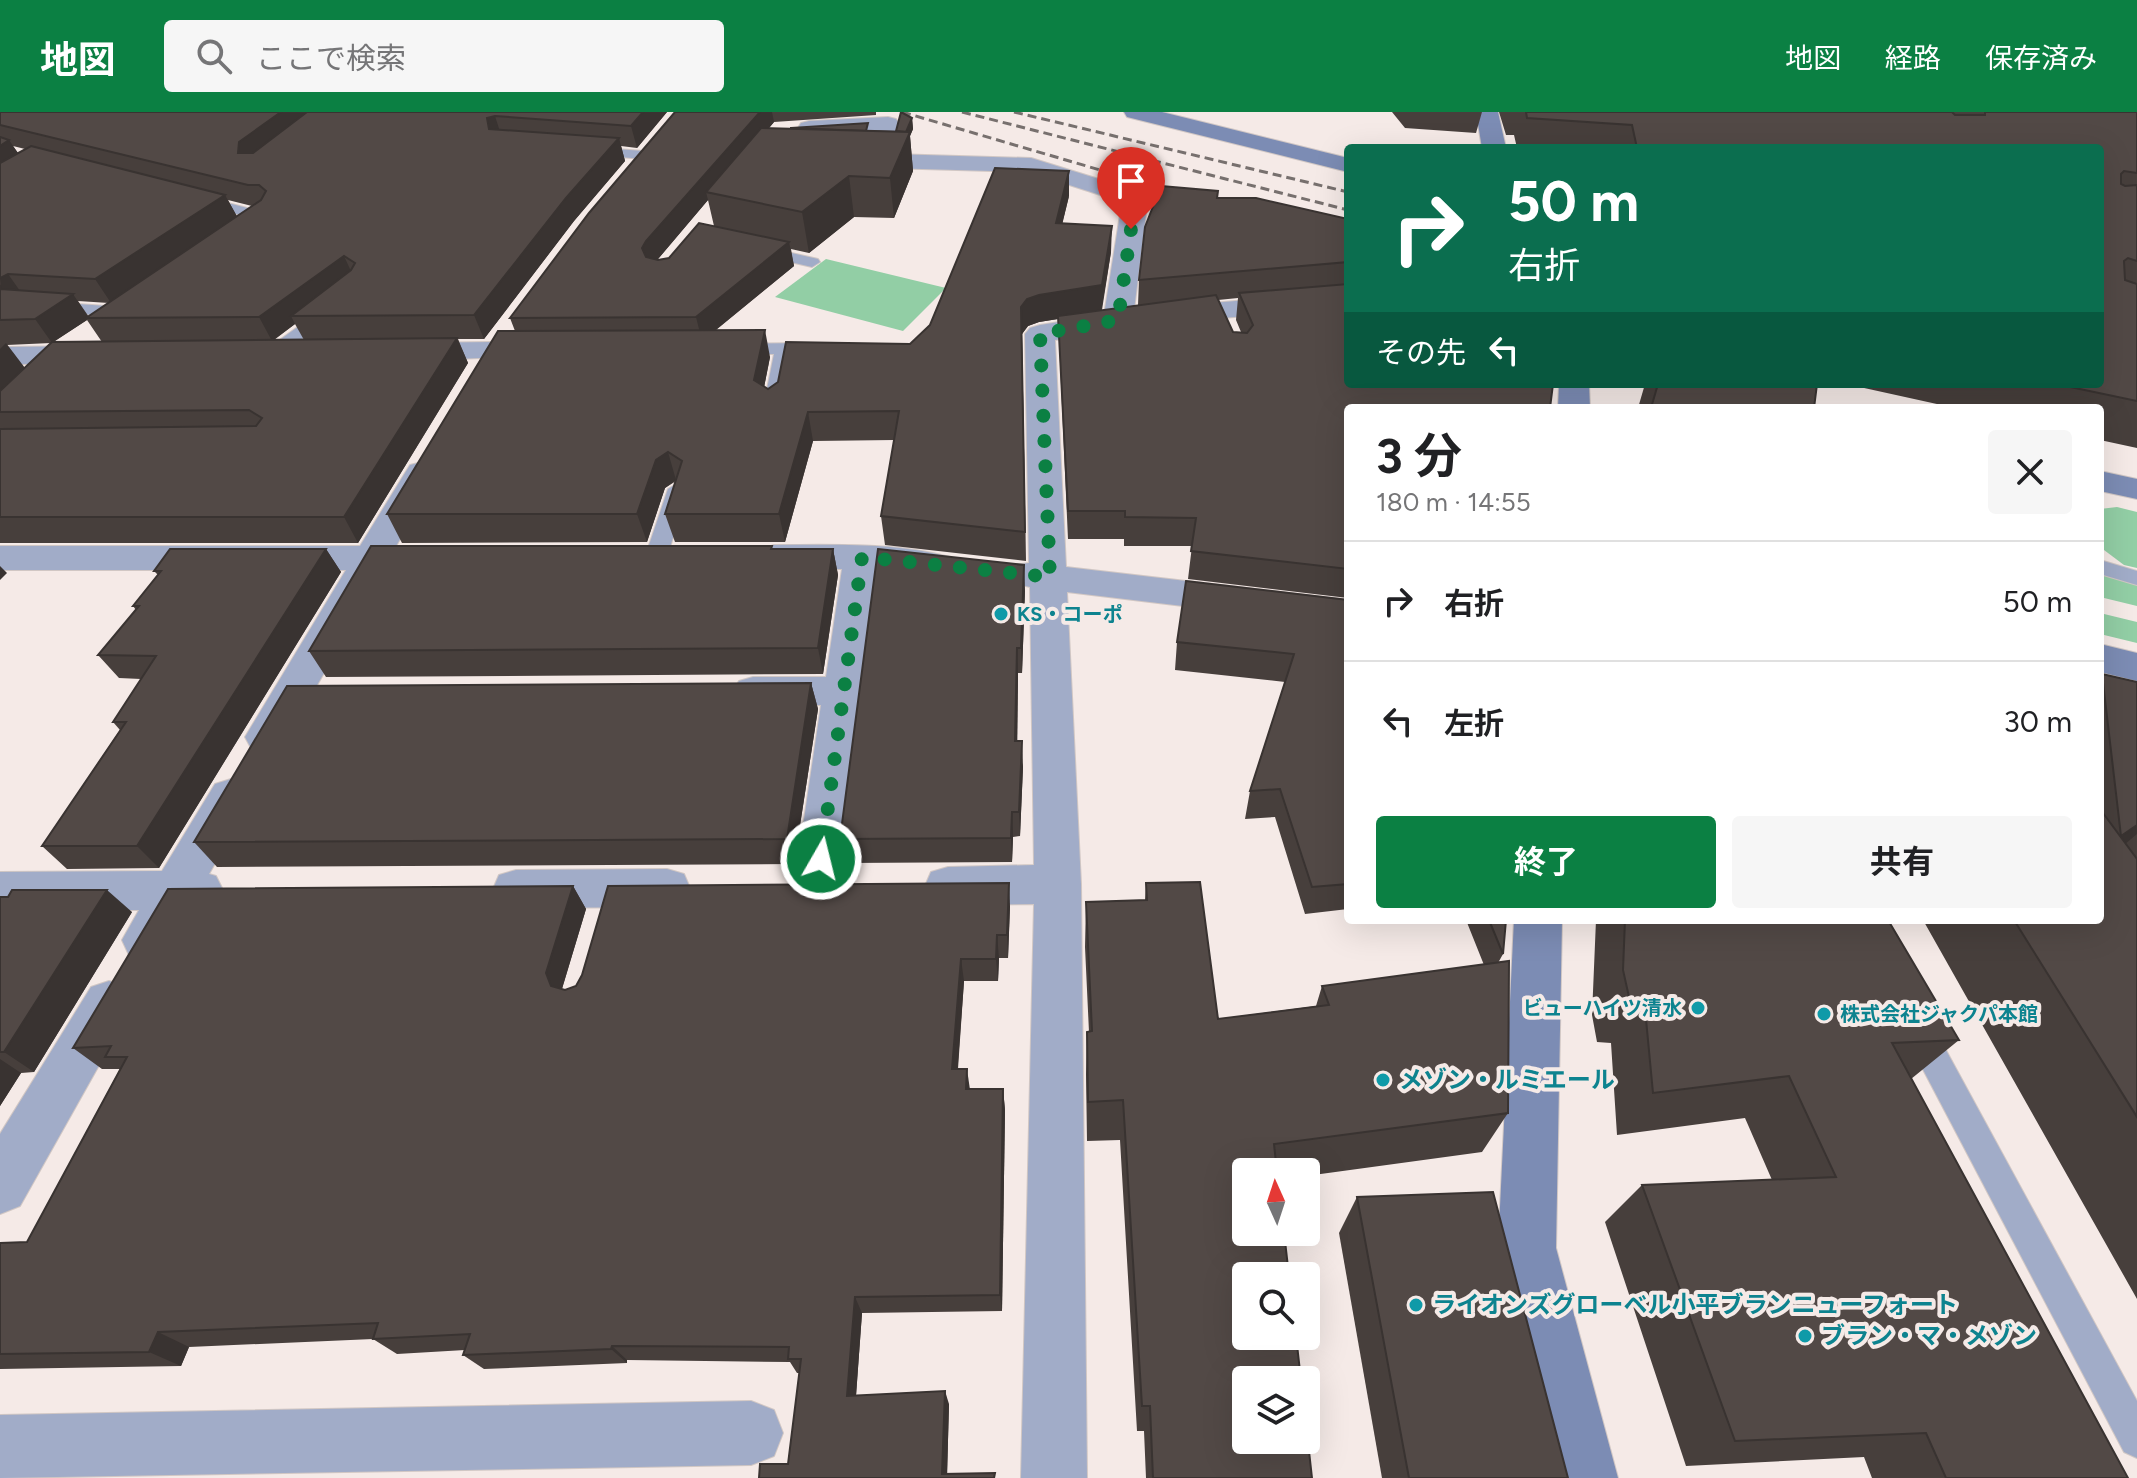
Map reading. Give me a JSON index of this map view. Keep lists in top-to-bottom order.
{
  "places": [
    "KS・コーポ",
    "ビューハイツ清水",
    "株式会社ジャクパ本館",
    "メゾン・ルミエール",
    "ライオンズグローベル小平ブランニューフォート",
    "ブラン・マ・メゾン"
  ],
  "north": "top",
  "page": {
    "header": "地図",
    "search": "ここで検索",
    "nav": ["地図", "経路", "保存済み"],
    "turn": ["50 m", "右折"],
    "then": "その先",
    "heading": ["3 分", "180 m · 14:55"],
    "list": [
      {
        "name": "右折",
        "value": "50 m"
      },
      {
        "name": "左折",
        "value": "30 m"
      }
    ],
    "buttons": ["終了", "共有"]
  }
}
